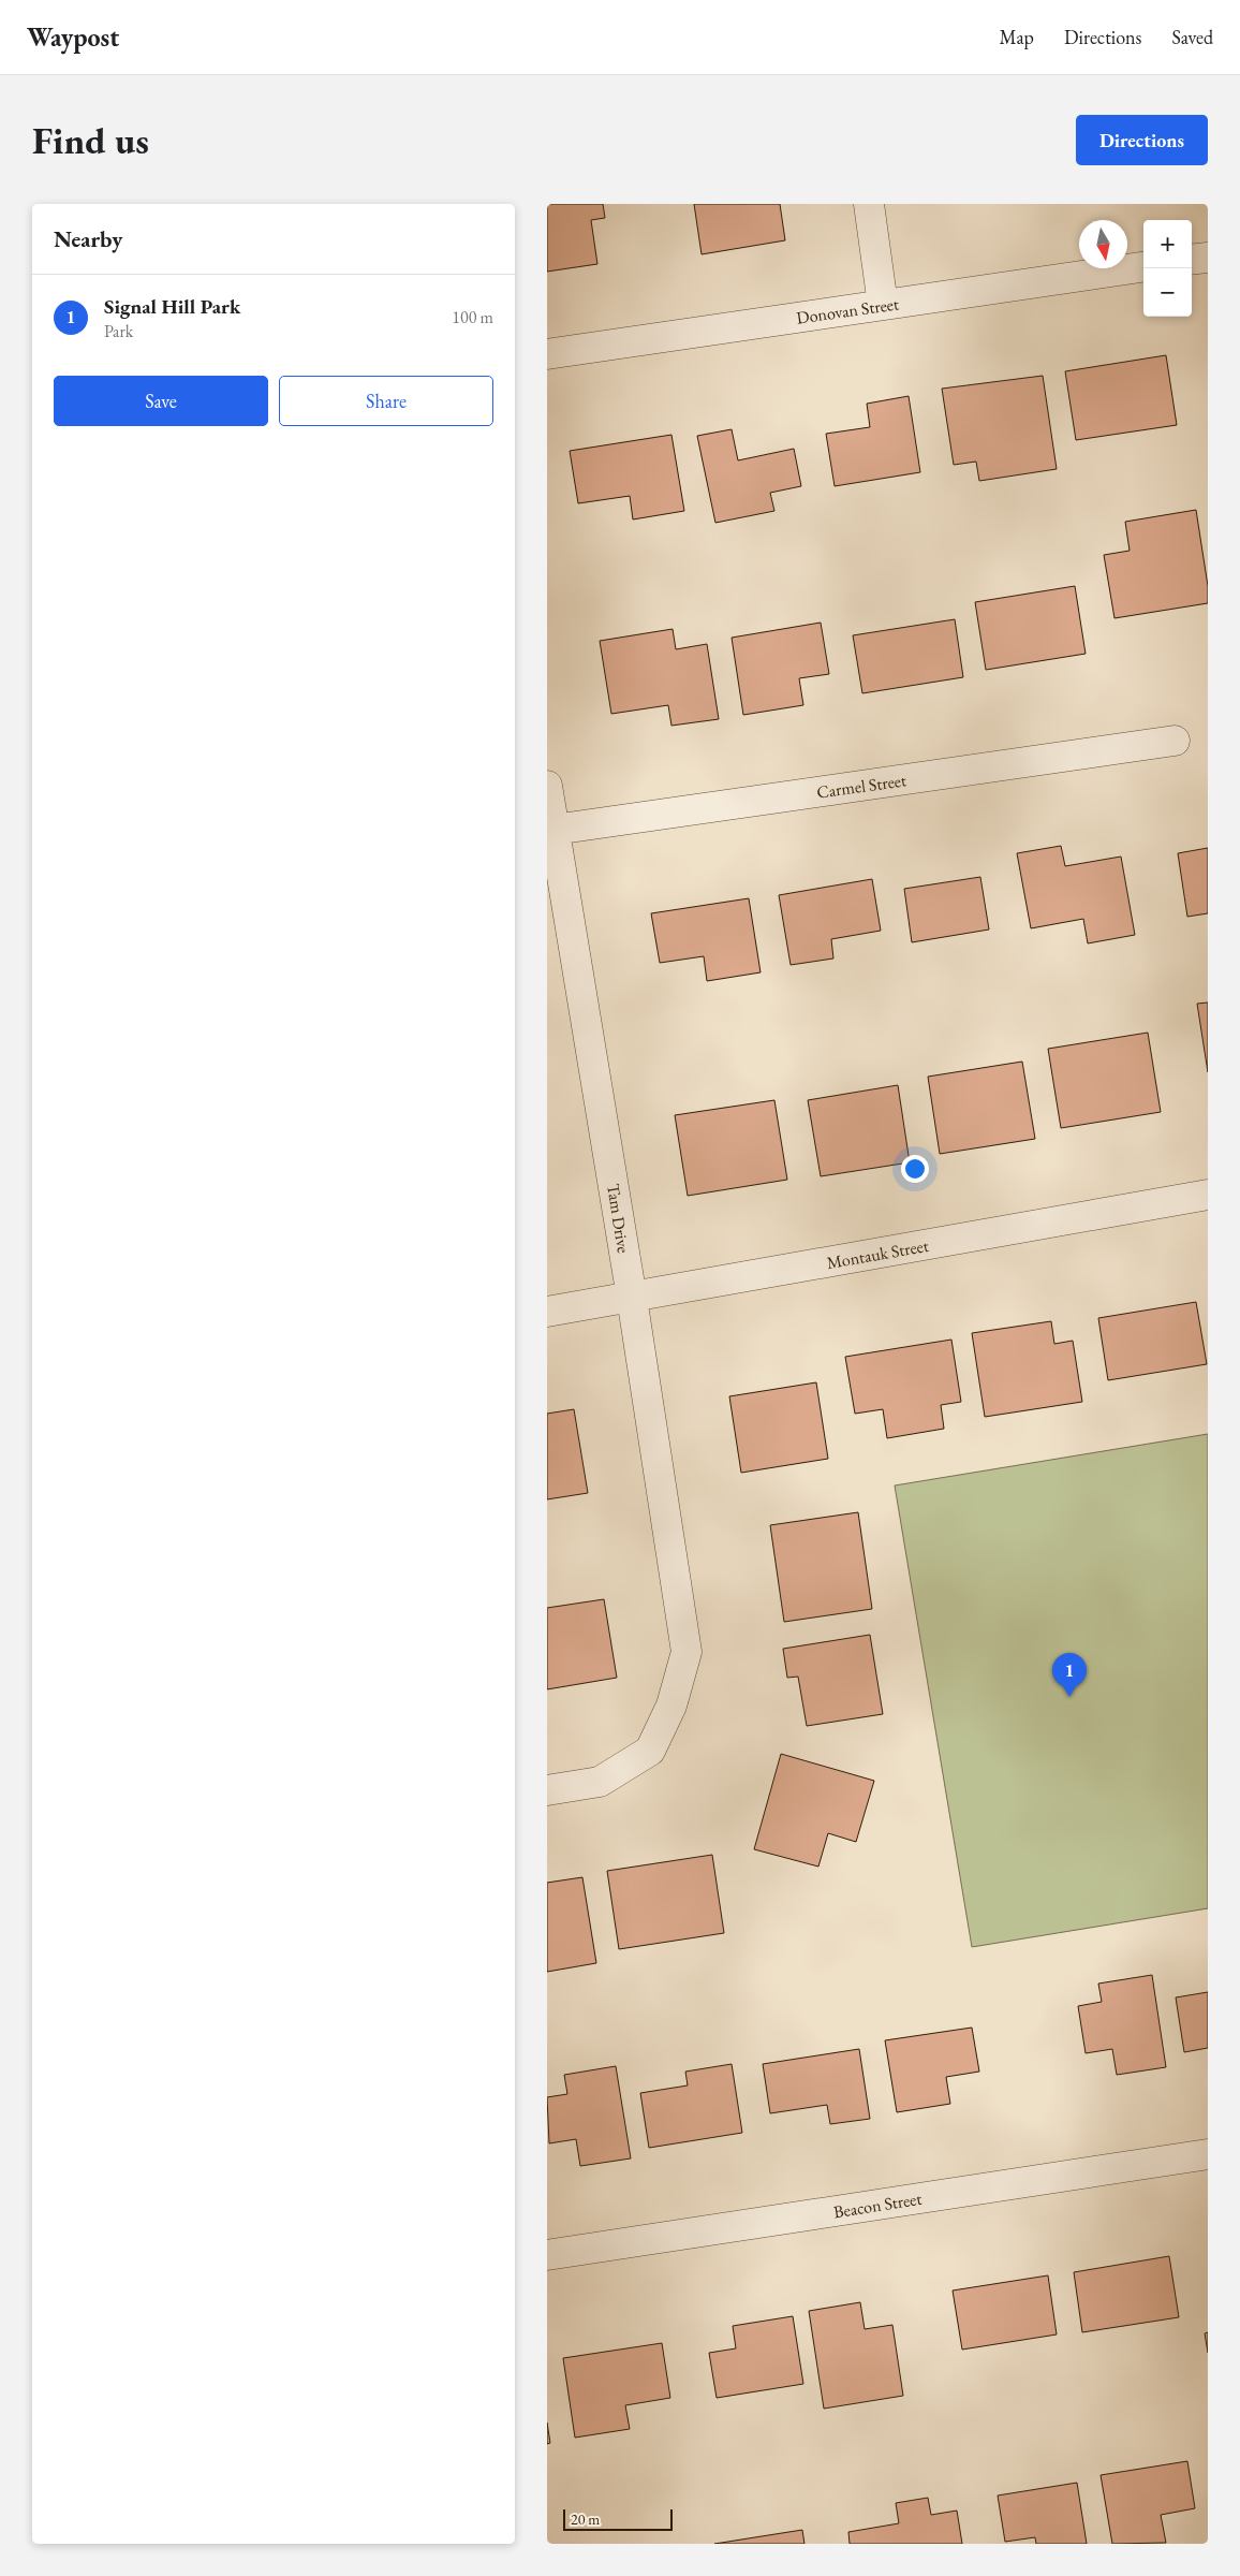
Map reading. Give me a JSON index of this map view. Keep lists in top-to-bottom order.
{
  "streets": {
    "street": [
      "Donovan Street",
      "Carmel Street",
      "Tam Drive",
      "Montauk Street",
      "Beacon Street"
    ]
  },
  "crossings": [
    ["Carmel Street", "Tam Drive"],
    ["Tam Drive", "Montauk Street"]
  ],
  "scale_bar": "20 m",
  "north": "bottom",
  "page": {
    "header": "Waypost",
    "nav": ["Map", "Directions", "Saved"],
    "buttons": [
      "Directions",
      ["Save", "Share"]
    ],
    "title": "Find us",
    "heading": "Nearby",
    "map_buttons": ["+", "−"],
    "list": [
      {
        "mark": "1",
        "name": "Signal Hill Park",
        "note": "Park",
        "value": "100 m"
      }
    ],
    "pins": "1",
    "scale": "20 m"
  }
}
